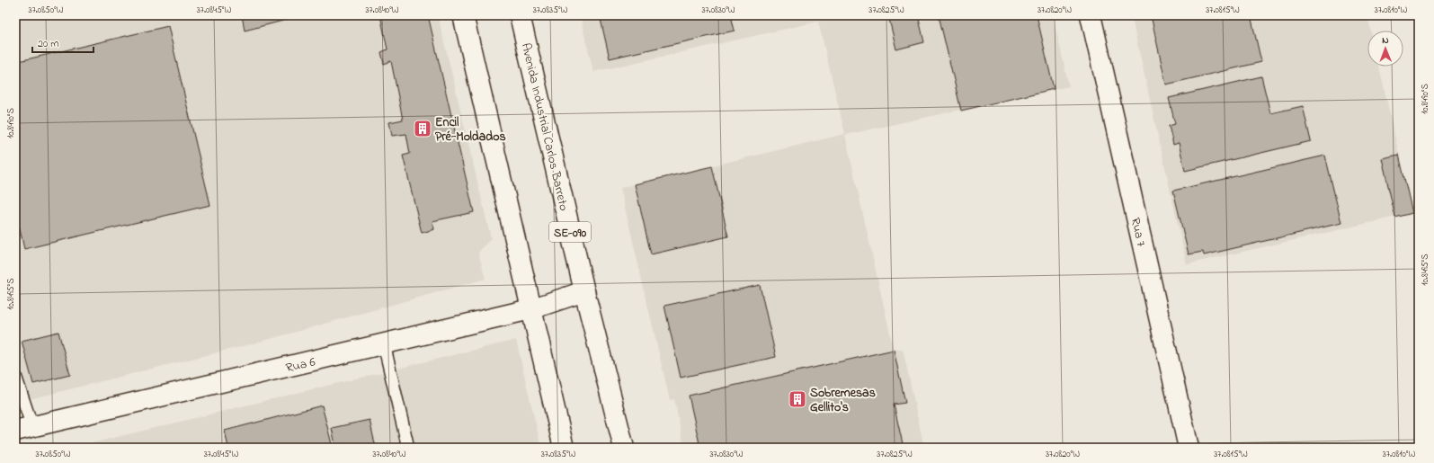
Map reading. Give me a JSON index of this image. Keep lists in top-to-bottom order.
{
  "streets": {
    "street": [
      "Avenida Industrial Carlos Barreto",
      "SE-090",
      "Rua 7",
      "Rua 6"
    ]
  },
  "crossings": [
    ["Avenida Industrial Carlos Barreto", "Rua 6"]
  ],
  "places": {
    "building": ["Encil Pré-Moldados", "Sobremesas Gellito's"]
  },
  "scale_bar": "20 m",
  "north": "top",
  "coordinates": [
    "37.0850°W",
    "37.0845°W",
    "37.0840°W",
    "37.0835°W",
    "37.0830°W",
    "37.0825°W",
    "37.0820°W",
    "37.0815°W",
    "37.0810°W",
    "10.8490°S",
    "10.8495°S"
  ]
}
